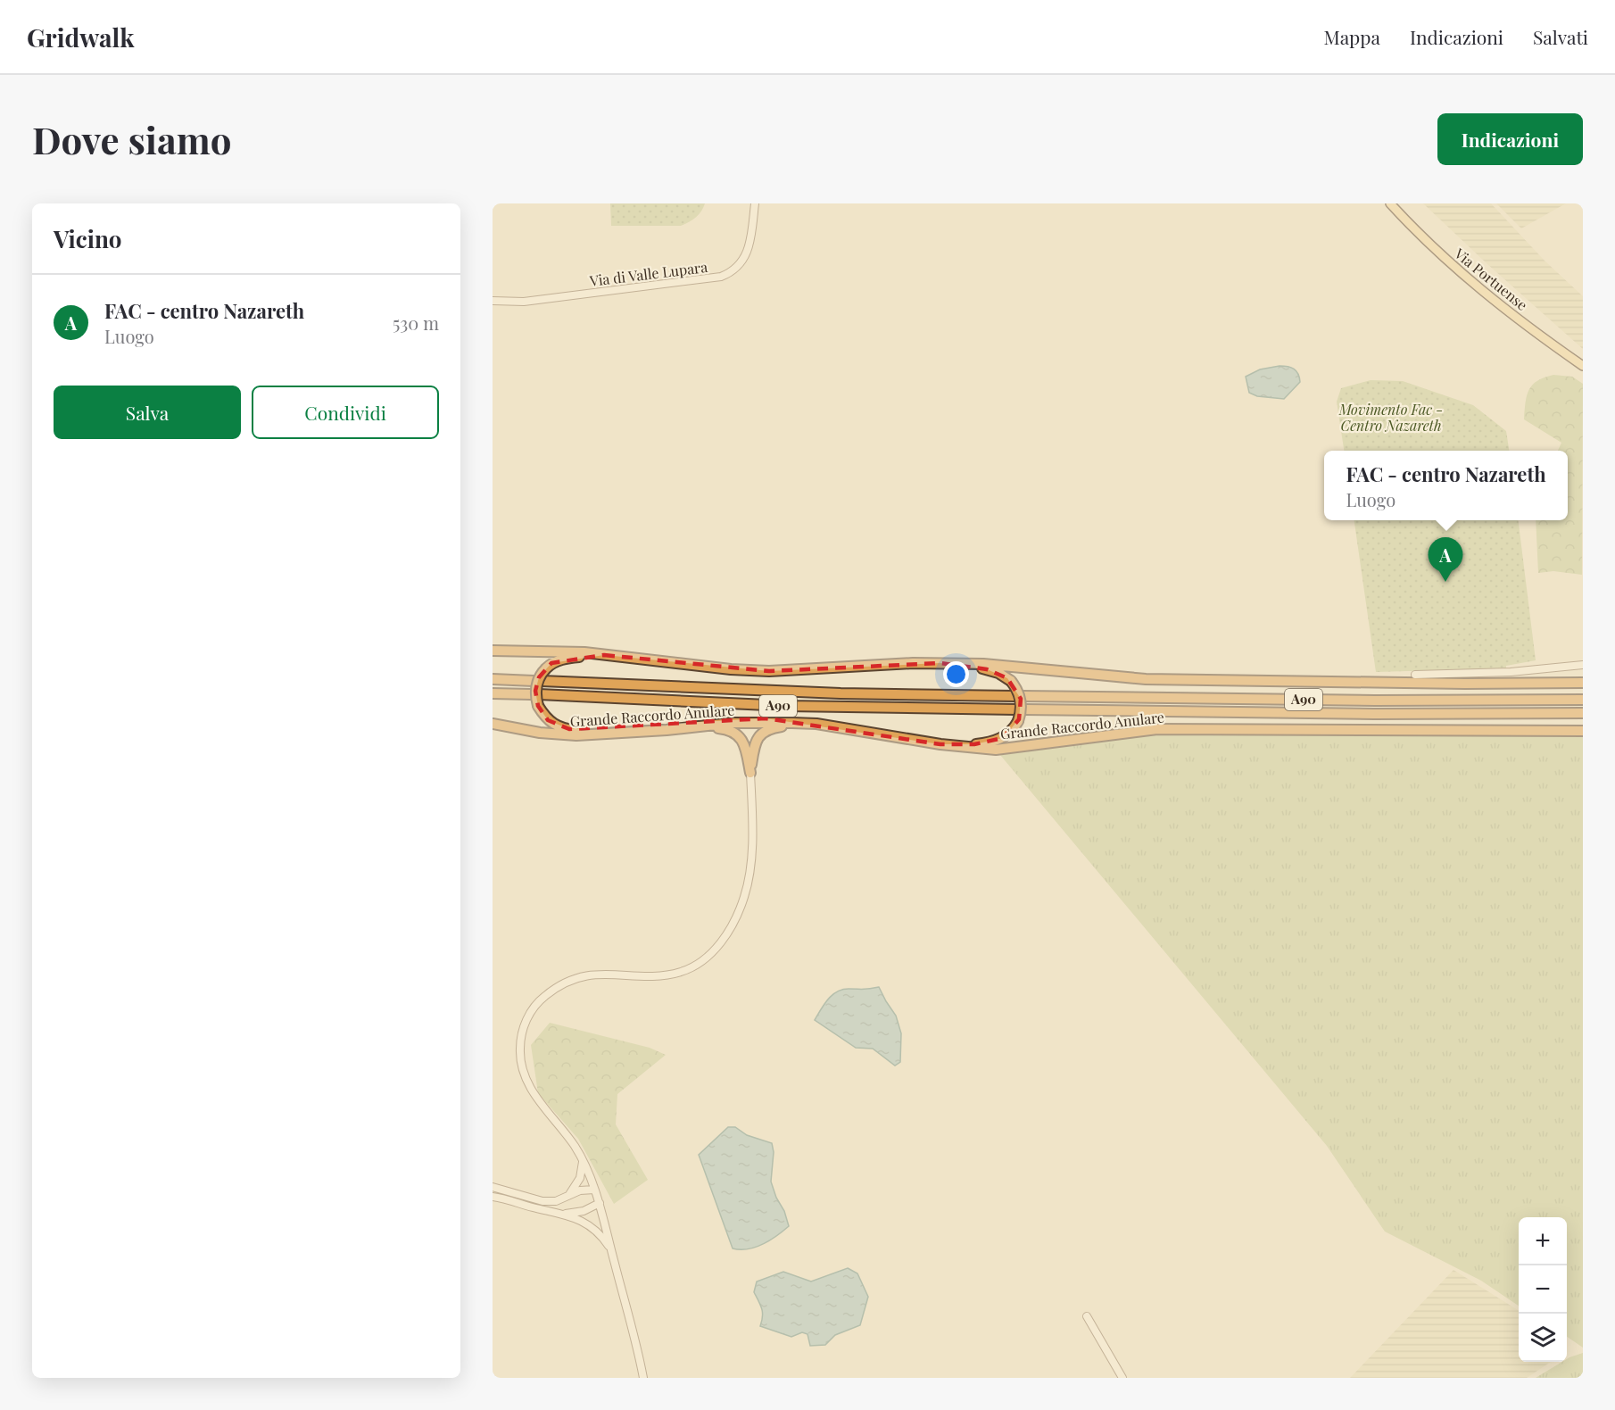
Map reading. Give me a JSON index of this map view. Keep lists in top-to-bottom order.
{
  "streets": {
    "highway": ["A90", "Grande Raccordo Anulare"],
    "main road": ["Via Portuense"],
    "street": ["Via di Valle Lupara"]
  },
  "parks": ["Movimento Fac - Centro Nazareth"],
  "page": {
    "header": "Gridwalk",
    "nav": ["Mappa", "Indicazioni", "Salvati"],
    "buttons": [
      "Indicazioni",
      ["Salva", "Condividi"]
    ],
    "title": "Dove siamo",
    "heading": "Vicino",
    "list": [
      {
        "mark": "A",
        "name": "FAC - centro Nazareth",
        "note": "Luogo",
        "value": "530 m"
      }
    ],
    "popup": ["FAC - centro Nazareth", "Luogo"],
    "pins": "A",
    "map_buttons": ["+", "−"]
  }
}
